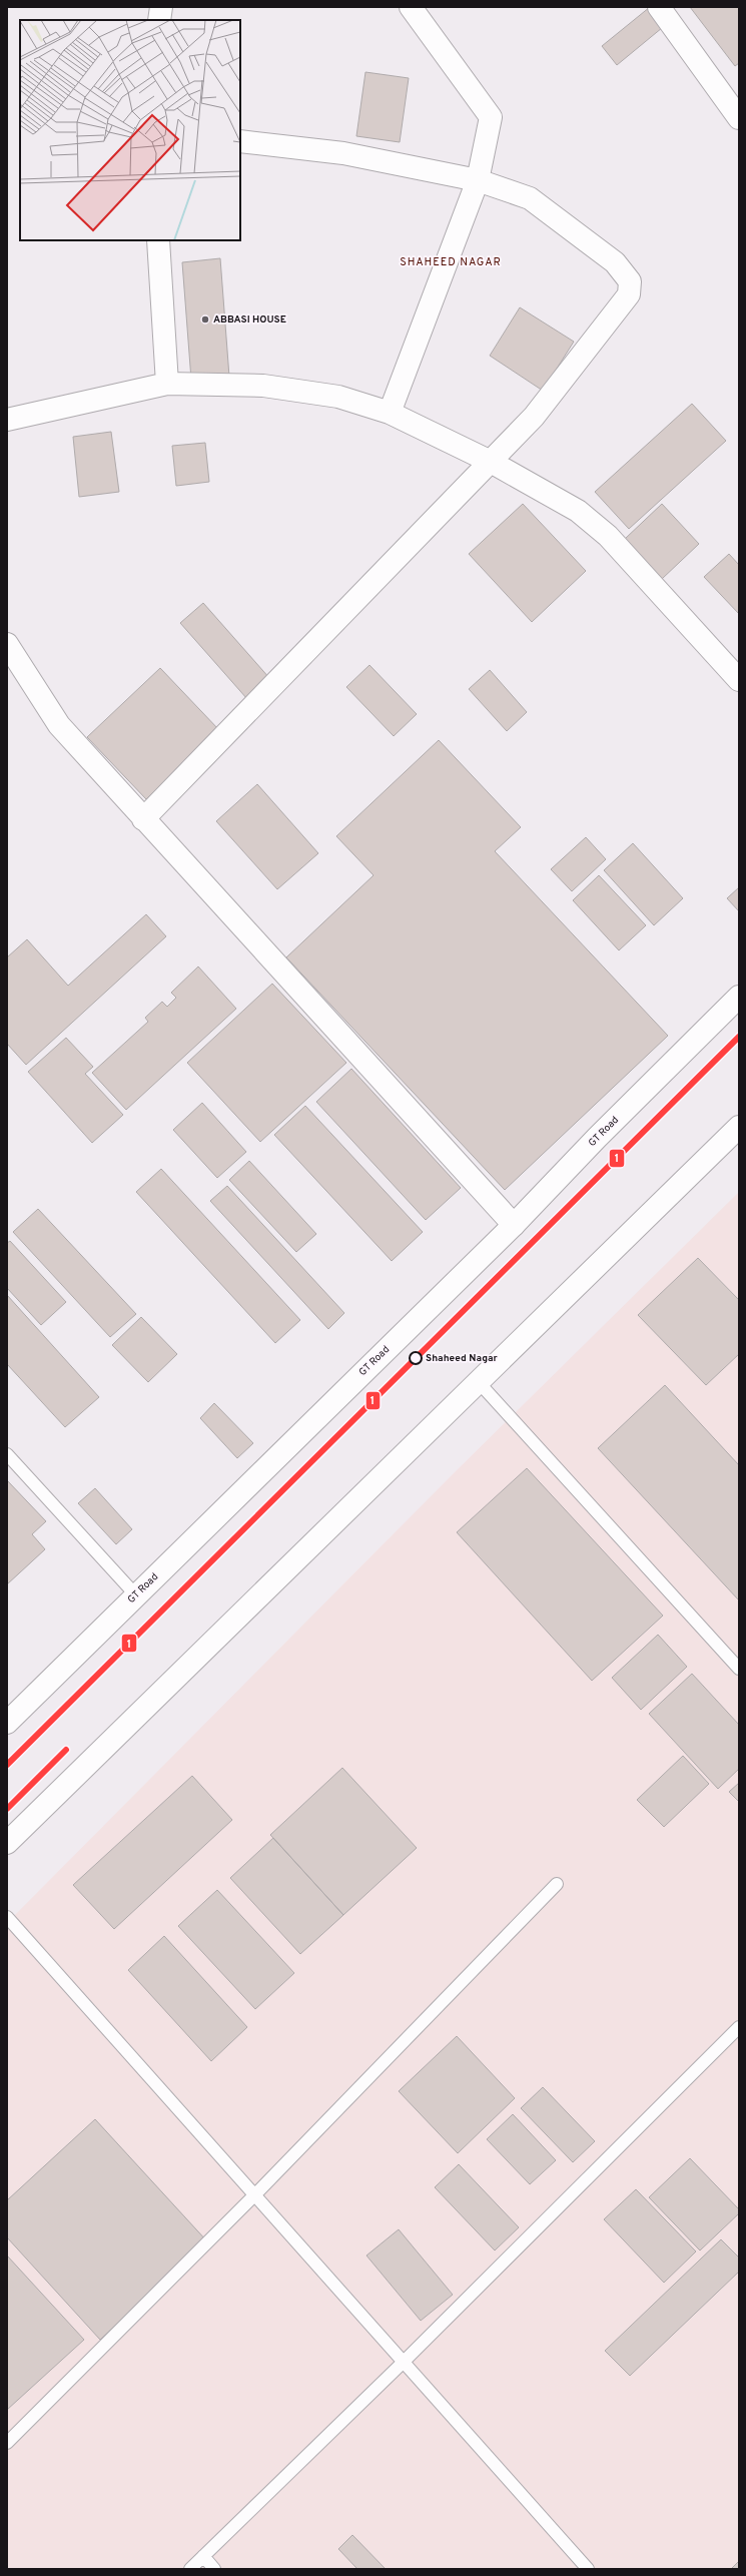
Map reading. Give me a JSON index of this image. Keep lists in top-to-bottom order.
{
  "streets": {
    "main road": ["GT Road"]
  },
  "districts": ["SHAHEED NAGAR"],
  "places": ["ABBASI HOUSE", "Shaheed Nagar"],
  "lines": ["transit line 1"]
}
